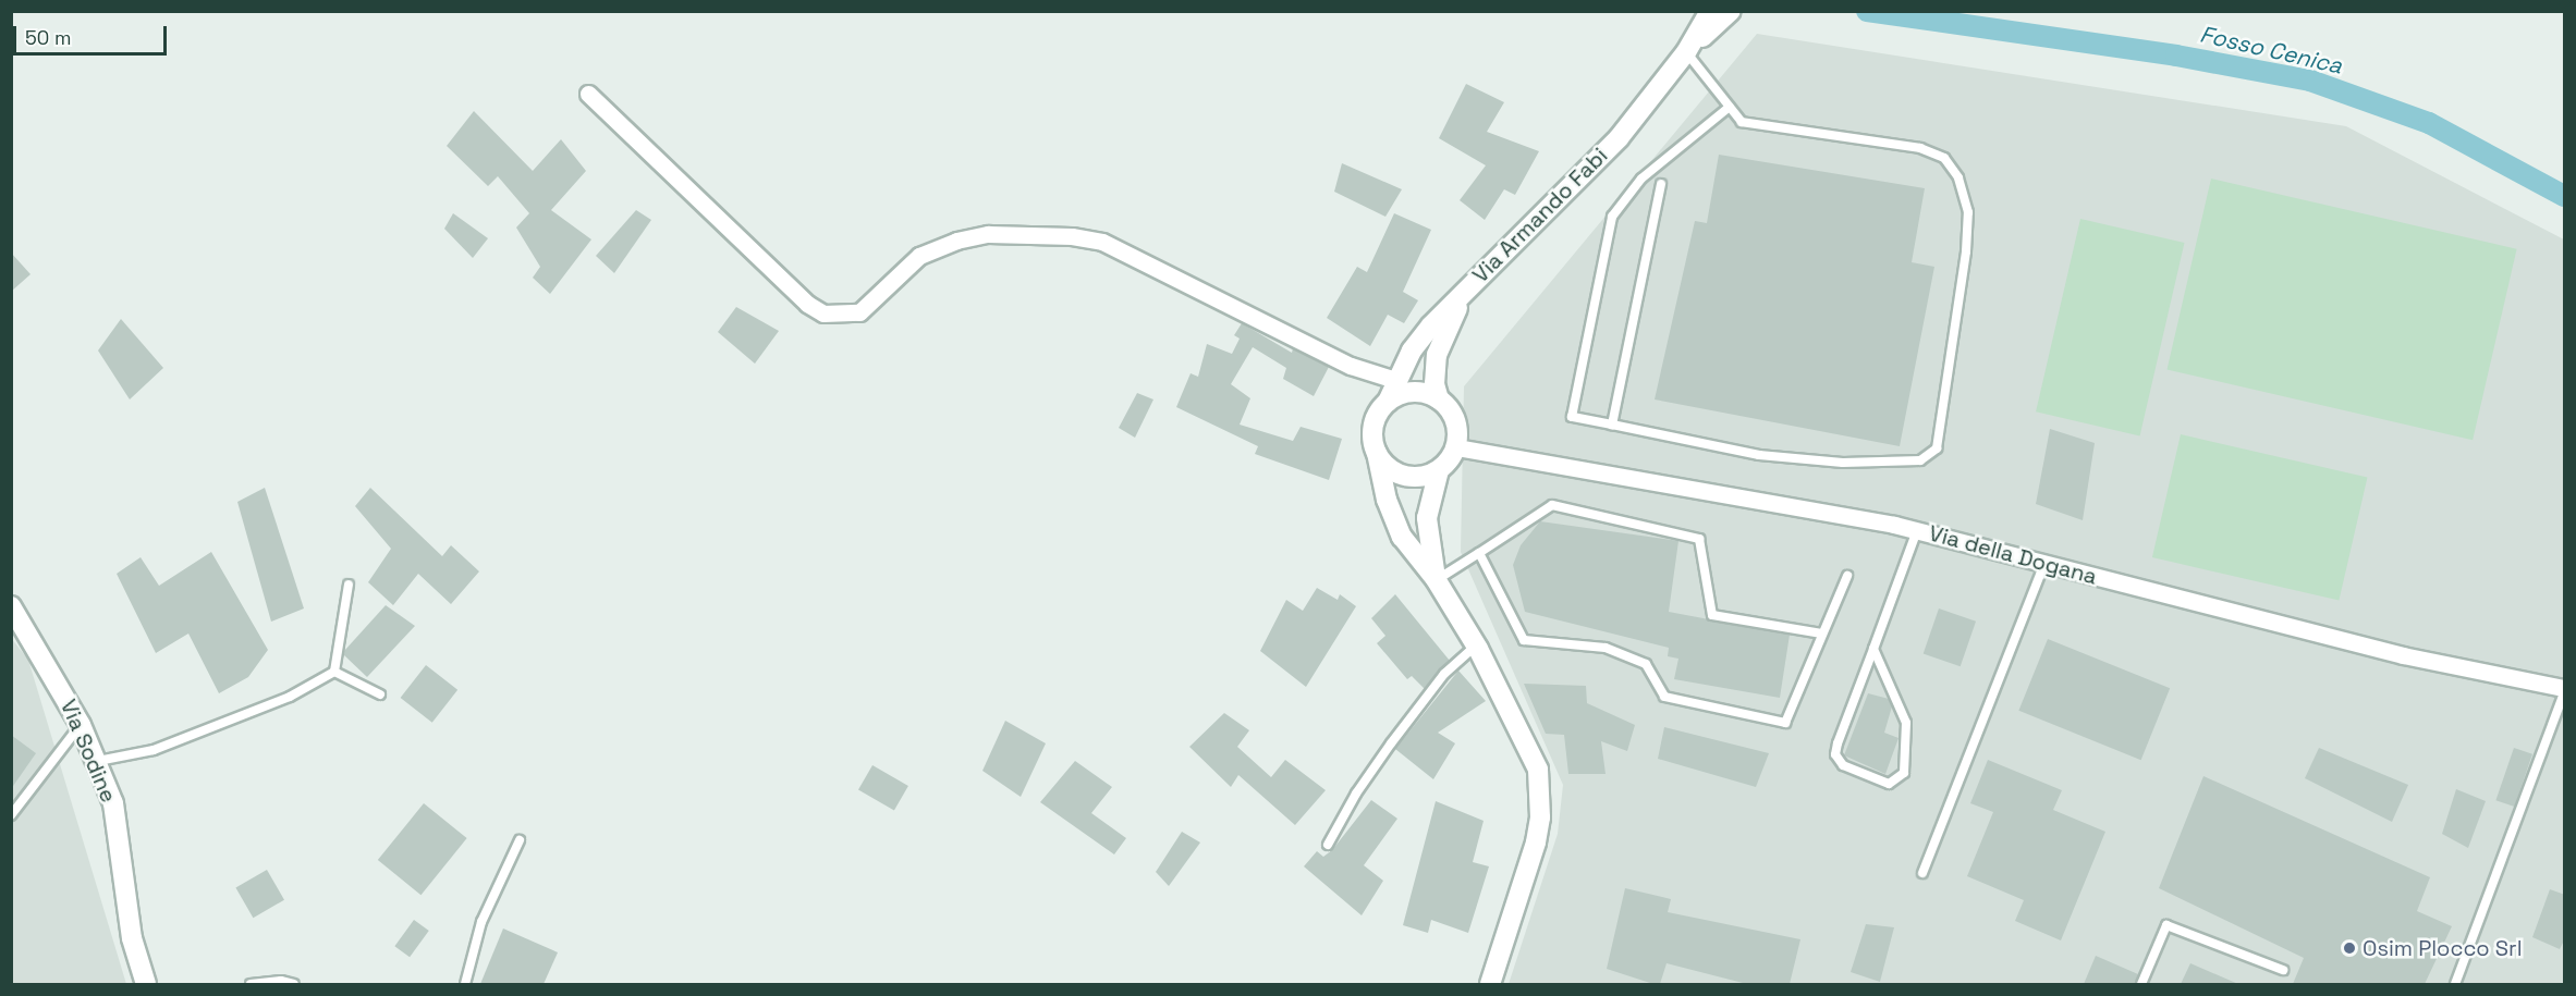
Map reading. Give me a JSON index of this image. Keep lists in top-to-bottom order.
{
  "streets": {
    "street": ["Via Armando Fabi", "Via della Dogana", "Via Sodine"]
  },
  "crossings": [
    ["Via Armando Fabi", "Via della Dogana"]
  ],
  "water": ["Fosso Cenica"],
  "places": ["Osim Plocco Srl"],
  "scale_bar": "50 m"
}
